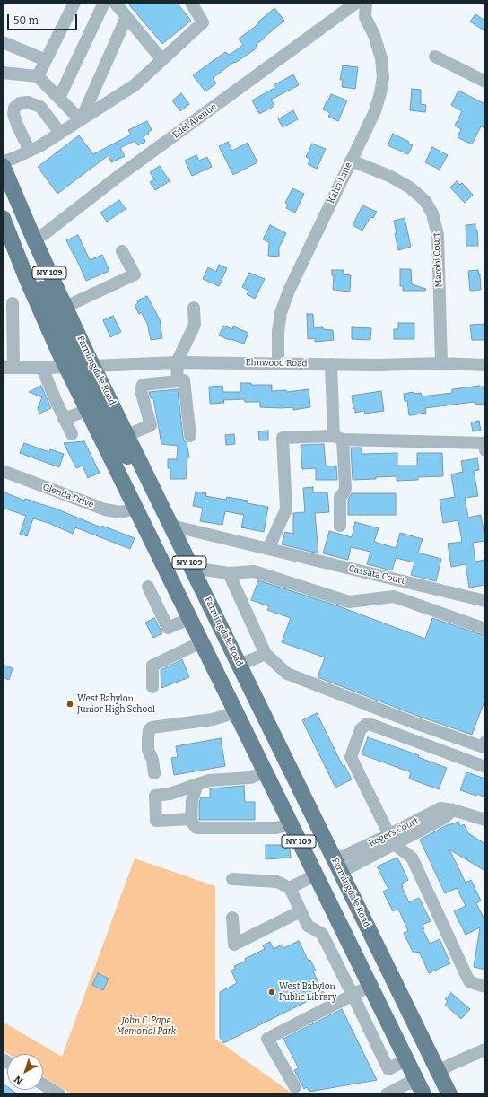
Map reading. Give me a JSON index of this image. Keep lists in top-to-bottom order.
{
  "streets": {
    "main road": ["NY 109", "Farmingdale Road"],
    "street": [
      "Edel Avenue",
      "Kahn Lane",
      "Marobi Court",
      "Elmwood Road",
      "Glenda Drive",
      "Cassata Court",
      "Rogers Court"
    ]
  },
  "crossings": [
    ["Edel Avenue", "Farmingdale Road"],
    ["Kahn Lane", "Marobi Court"],
    ["Kahn Lane", "Elmwood Road"],
    ["Marobi Court", "Elmwood Road"],
    ["Elmwood Road", "Farmingdale Road"],
    ["Farmingdale Road", "Glenda Drive"],
    ["Farmingdale Road", "Cassata Court"],
    ["Farmingdale Road", "Rogers Court"]
  ],
  "parks": ["John C. Pape Memorial Park"],
  "places": ["West Babylon Junior High School", "West Babylon Public Library"],
  "scale_bar": "50 m",
  "north": "bottom left"
}
